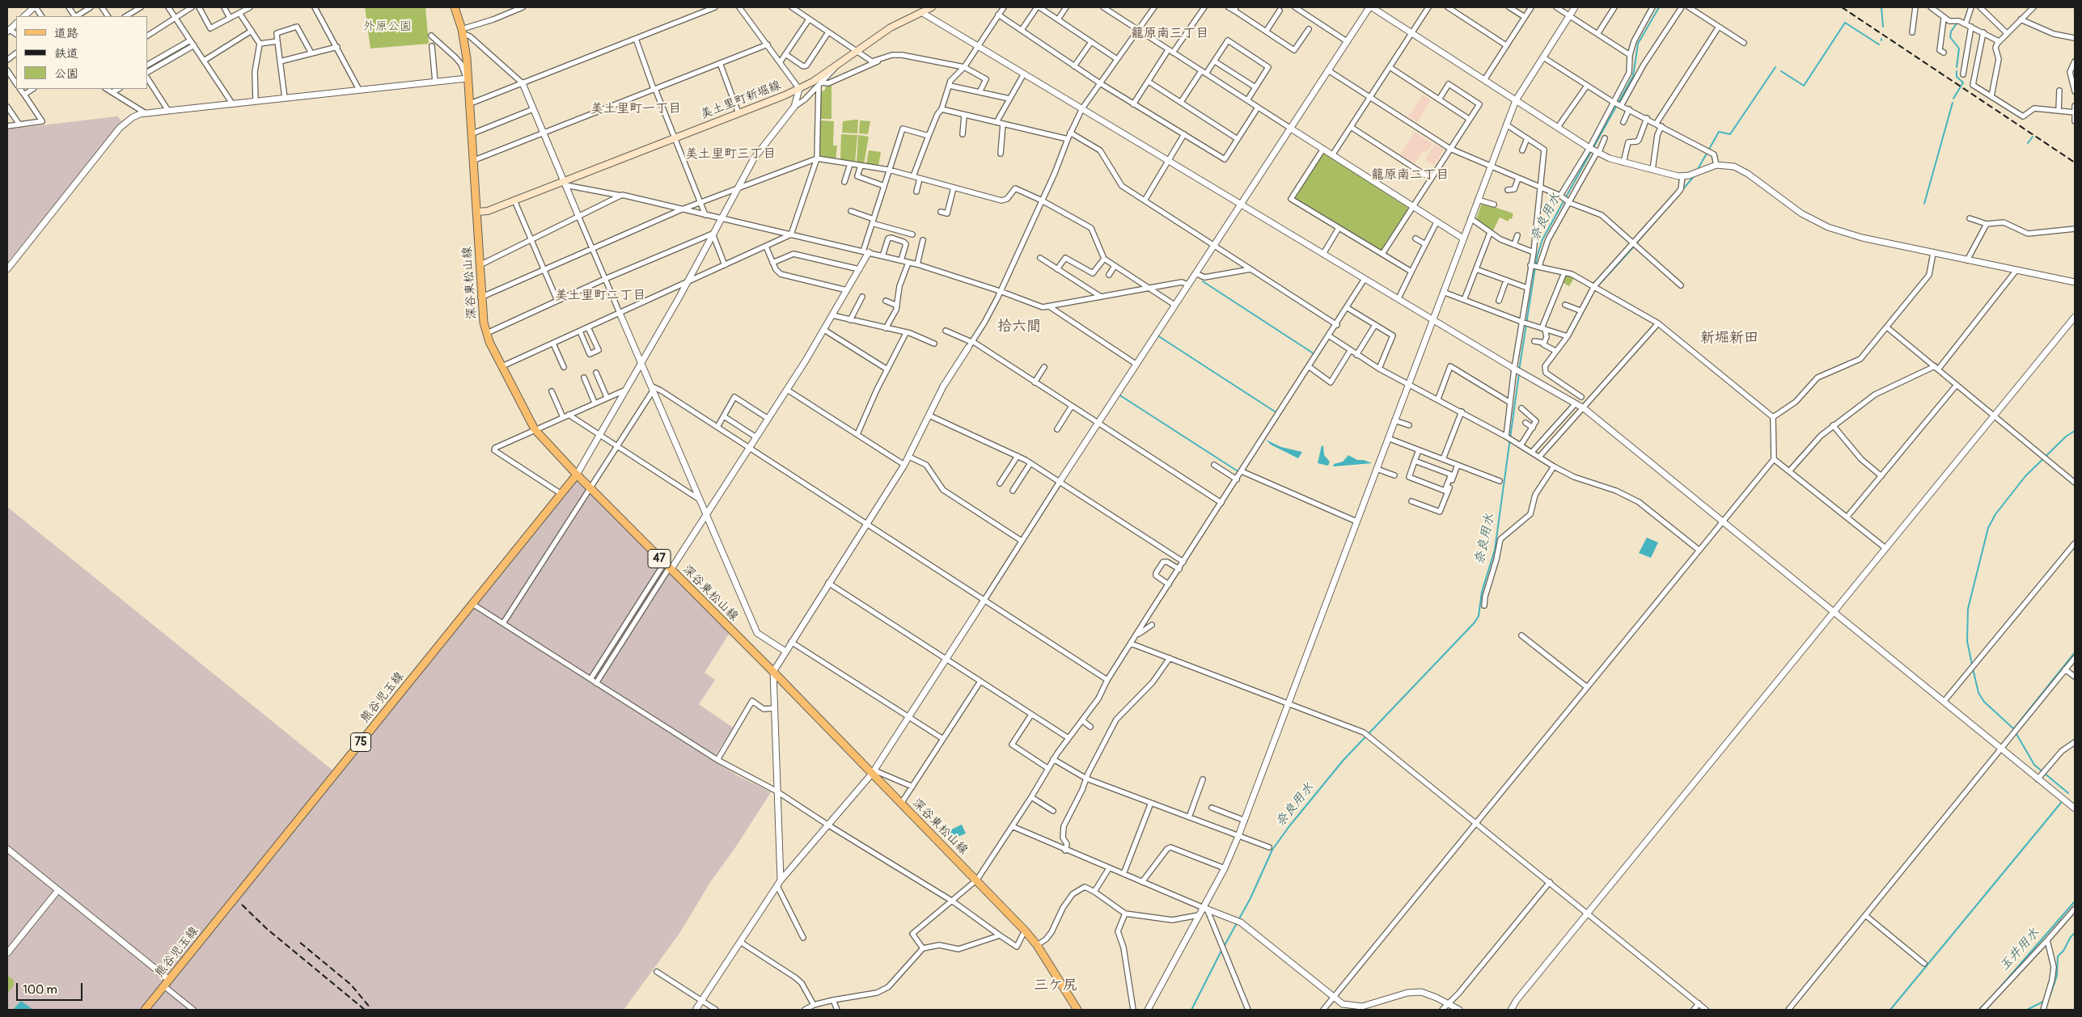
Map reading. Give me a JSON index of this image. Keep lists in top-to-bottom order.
{
  "streets": {
    "main road": [
      "美土里町新堀線",
      "深谷東松山線",
      "47",
      "熊谷児玉線",
      "75"
    ]
  },
  "crossings": [
    ["美土里町新堀線", "深谷東松山線"],
    ["深谷東松山線", "熊谷児玉線"]
  ],
  "districts": [
    "籠原南三丁目",
    "美土里町一丁目",
    "美土里町三丁目",
    "籠原南二丁目",
    "美土里町二丁目",
    "拾六間",
    "新堀新田",
    "三ケ尻"
  ],
  "water": ["奈良用水", "玉井用水"],
  "parks": ["外原公園"],
  "legend": ["道路", "鉄道", "公園"],
  "scale_bar": "100 m"
}
